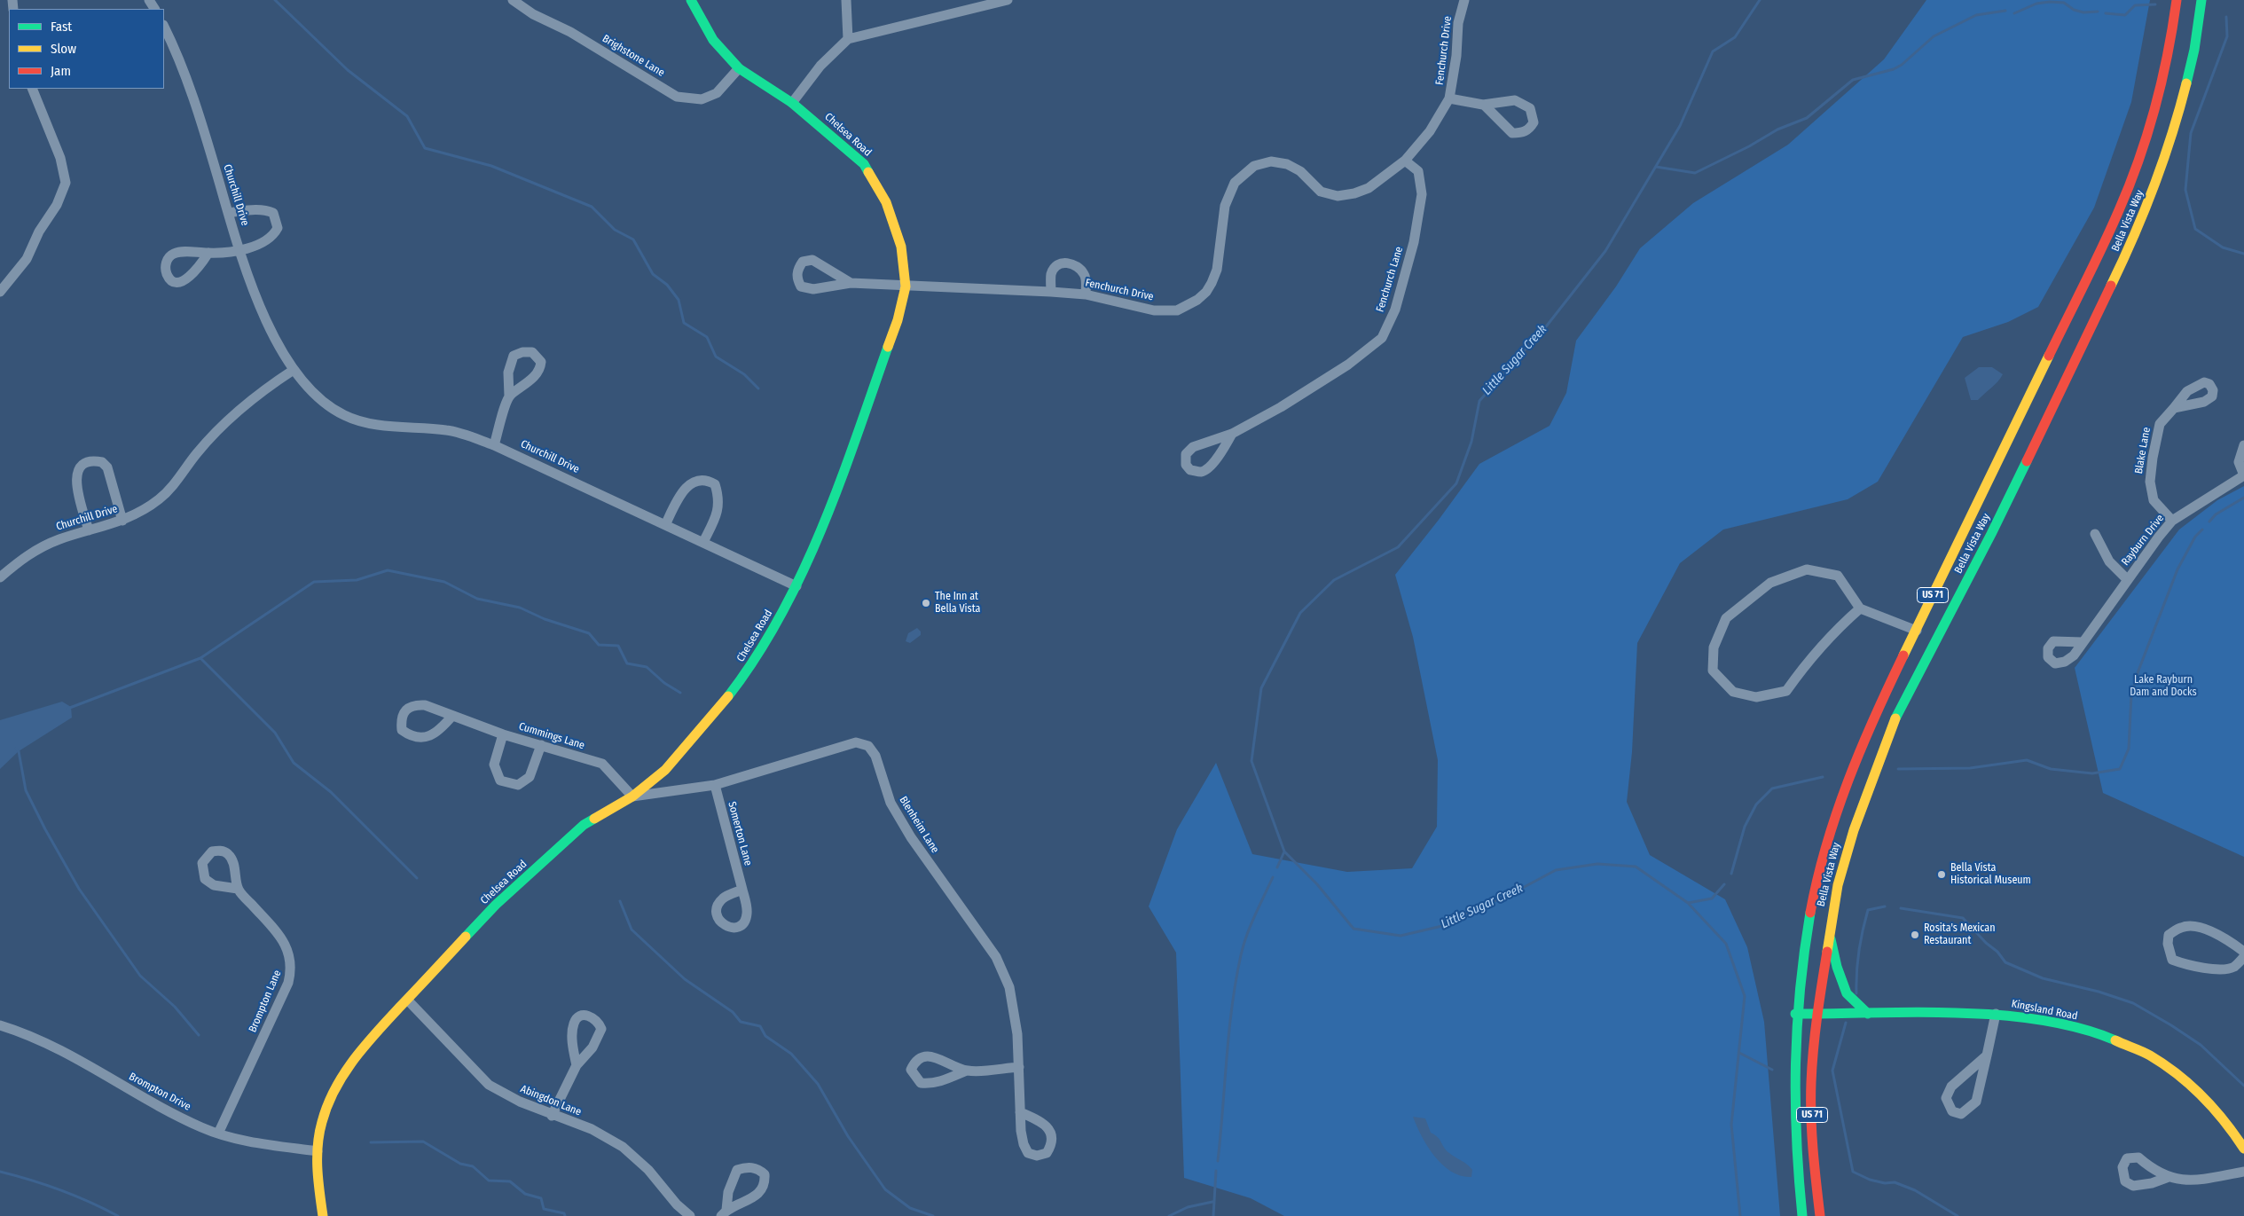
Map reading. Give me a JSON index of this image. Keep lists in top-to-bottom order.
{
  "streets": {
    "main road": [
      "Chelsea Road",
      "Bella Vista Way",
      "US 71",
      "Kingsland Road"
    ],
    "street": [
      "Fenchurch Drive",
      "Brighstone Lane",
      "Churchill Drive",
      "Fenchurch Lane",
      "Blake Lane",
      "Rayburn Drive",
      "Cummings Lane",
      "Blenheim Lane",
      "Somerton Lane",
      "Brompton Lane",
      "Brompton Drive",
      "Abingdon Lane"
    ]
  },
  "crossings": [
    ["Fenchurch Drive", "Chelsea Road"],
    ["Fenchurch Drive", "Fenchurch Lane"],
    ["Brighstone Lane", "Chelsea Road"],
    ["Chelsea Road", "Churchill Drive"],
    ["Chelsea Road", "Cummings Lane"],
    ["Chelsea Road", "Blenheim Lane"],
    ["Chelsea Road", "Brompton Drive"],
    ["Chelsea Road", "Abingdon Lane"],
    ["Bella Vista Way", "Kingsland Road"],
    ["Blake Lane", "Rayburn Drive"],
    ["Cummings Lane", "Blenheim Lane"],
    ["Blenheim Lane", "Somerton Lane"],
    ["Brompton Lane", "Brompton Drive"]
  ],
  "water": ["Little Sugar Creek"],
  "parks": ["Lake Rayburn Dam and Docks"],
  "places": ["The Inn at Bella Vista", "Bella Vista Historical Museum", "Rosita's Mexican Restaurant"],
  "legend": ["Fast", "Slow", "Jam"]
}
